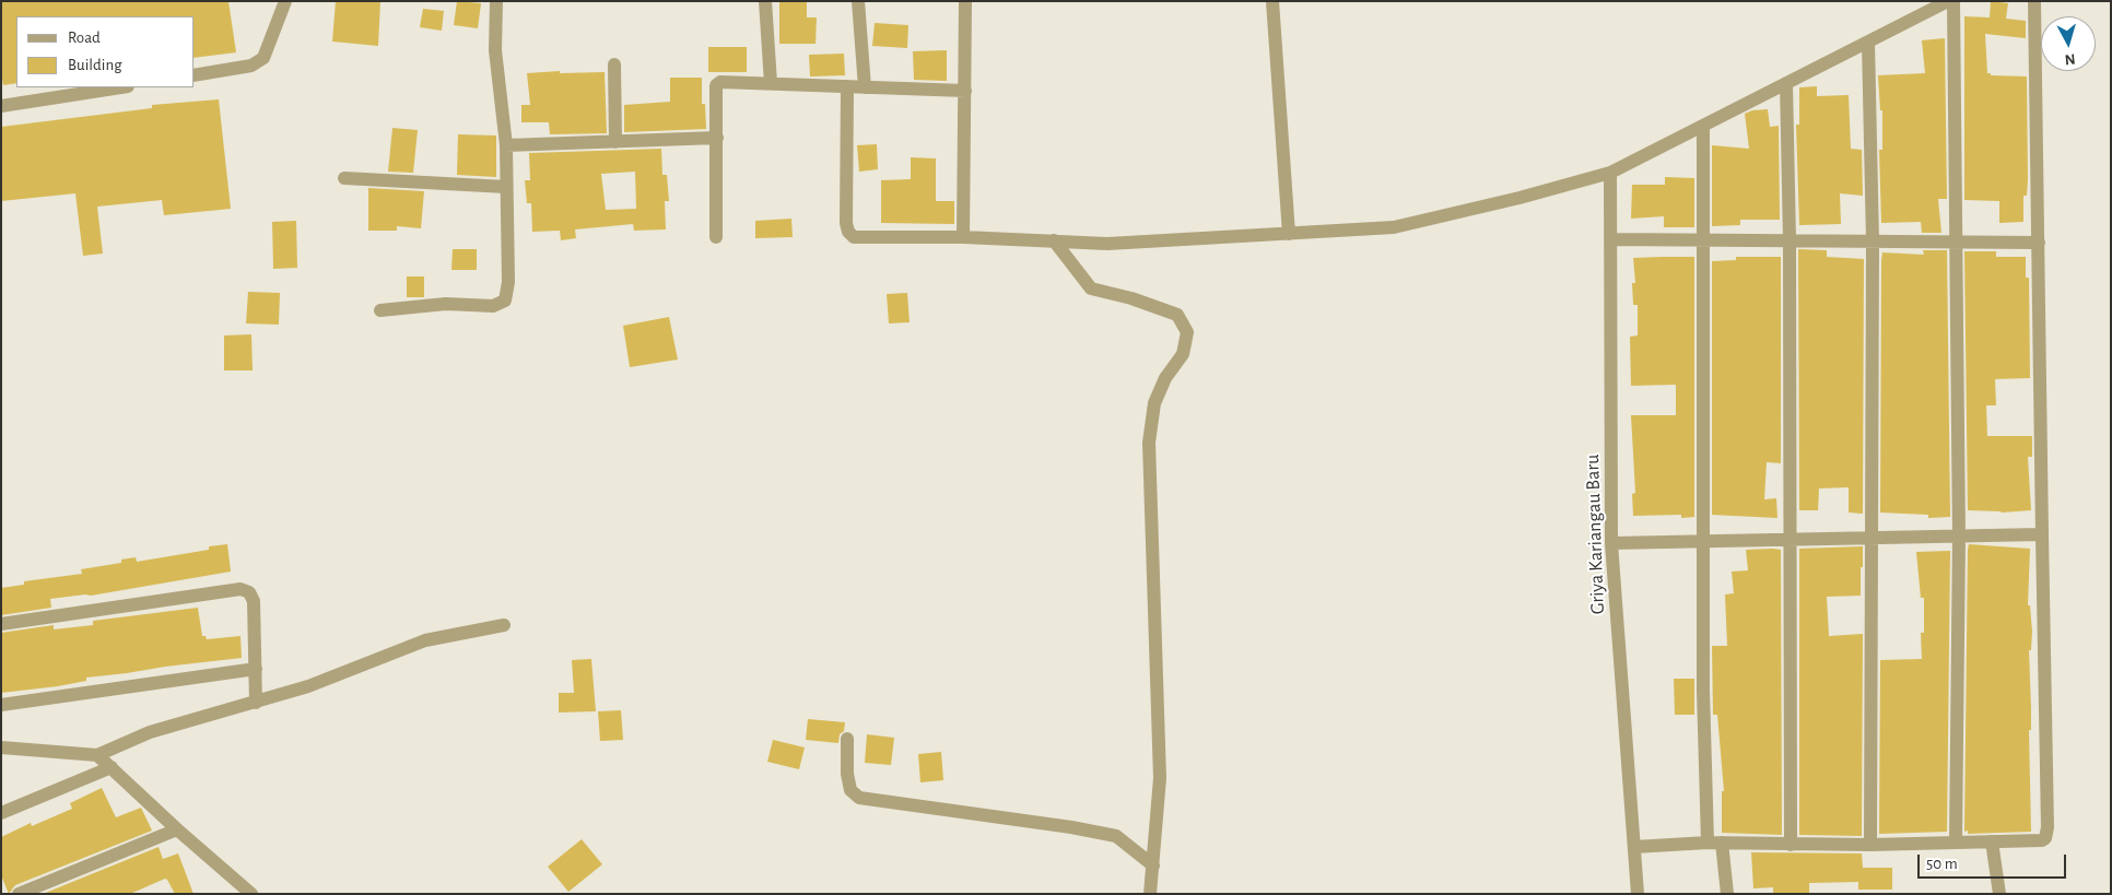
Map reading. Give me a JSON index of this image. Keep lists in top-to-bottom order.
{
  "streets": {
    "street": ["Griya Kariangau Baru"]
  },
  "legend": ["Road", "Building"],
  "scale_bar": "50 m",
  "north": "bottom"
}
